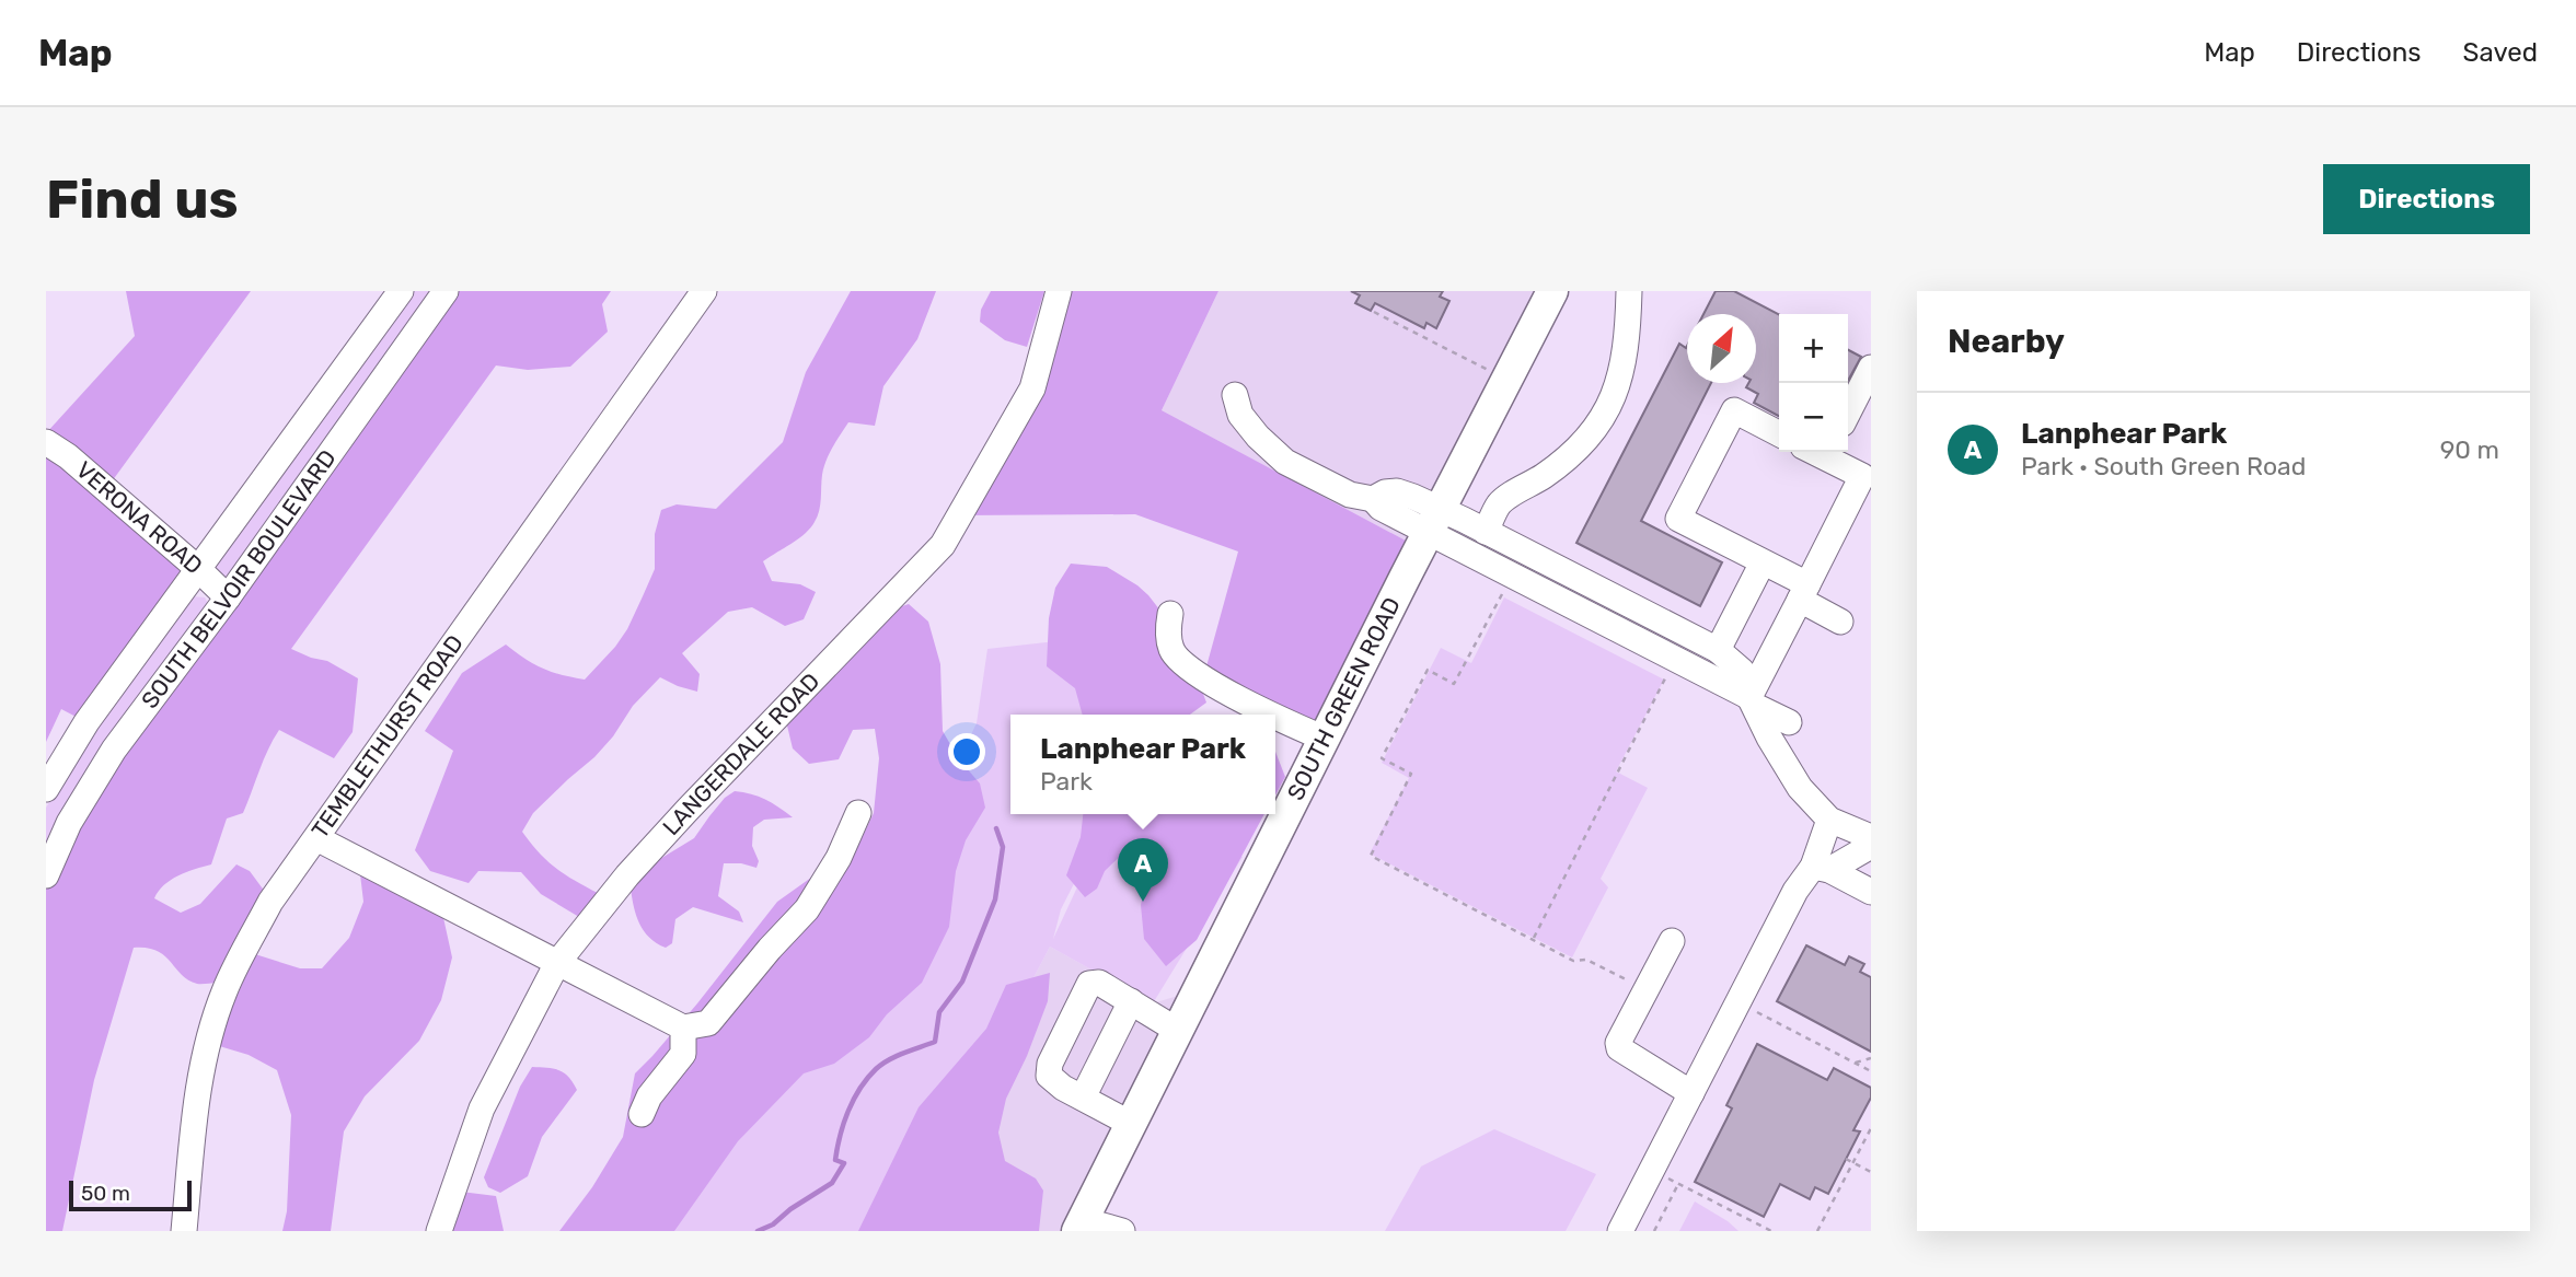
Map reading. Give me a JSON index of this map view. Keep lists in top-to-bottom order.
{
  "streets": {
    "main road": ["SOUTH GREEN ROAD"],
    "street": [
      "VERONA ROAD",
      "SOUTH BELVOIR BOULEVARD",
      "TEMBLETHURST ROAD",
      "LANGERDALE ROAD"
    ]
  },
  "crossings": [
    ["VERONA ROAD", "SOUTH BELVOIR BOULEVARD"]
  ],
  "scale_bar": "50 m",
  "north": "top right",
  "page": {
    "header": "Map",
    "nav": ["Map", "Directions", "Saved"],
    "buttons": "Directions",
    "title": "Find us",
    "heading": "Nearby",
    "map_buttons": ["+", "−"],
    "list": [
      {
        "mark": "A",
        "name": "Lanphear Park",
        "note": "Park · South Green Road",
        "value": "90 m"
      }
    ],
    "popup": ["Lanphear Park", "Park"],
    "pins": "A",
    "scale": "50 m"
  }
}
